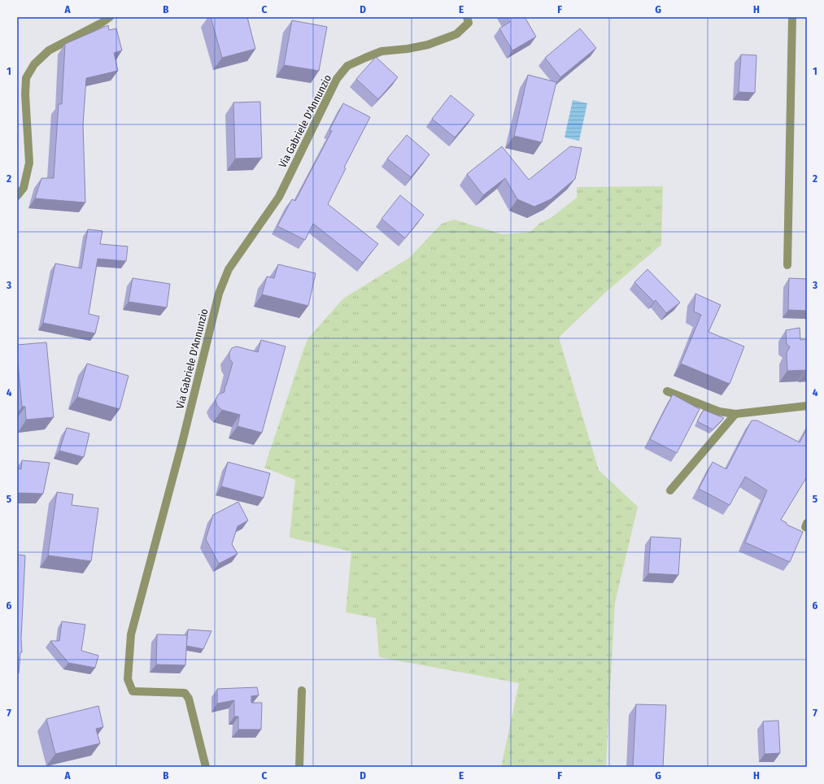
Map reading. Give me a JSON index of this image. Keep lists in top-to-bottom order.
{
  "streets": {
    "street": ["Via Gabriele D'Annunzio"]
  },
  "grid": {
    "columns": [
      "A",
      "B",
      "C",
      "D",
      "E",
      "F",
      "G",
      "H"
    ],
    "rows": [
      "1",
      "2",
      "3",
      "4",
      "5",
      "6",
      "7"
    ]
  }
}
